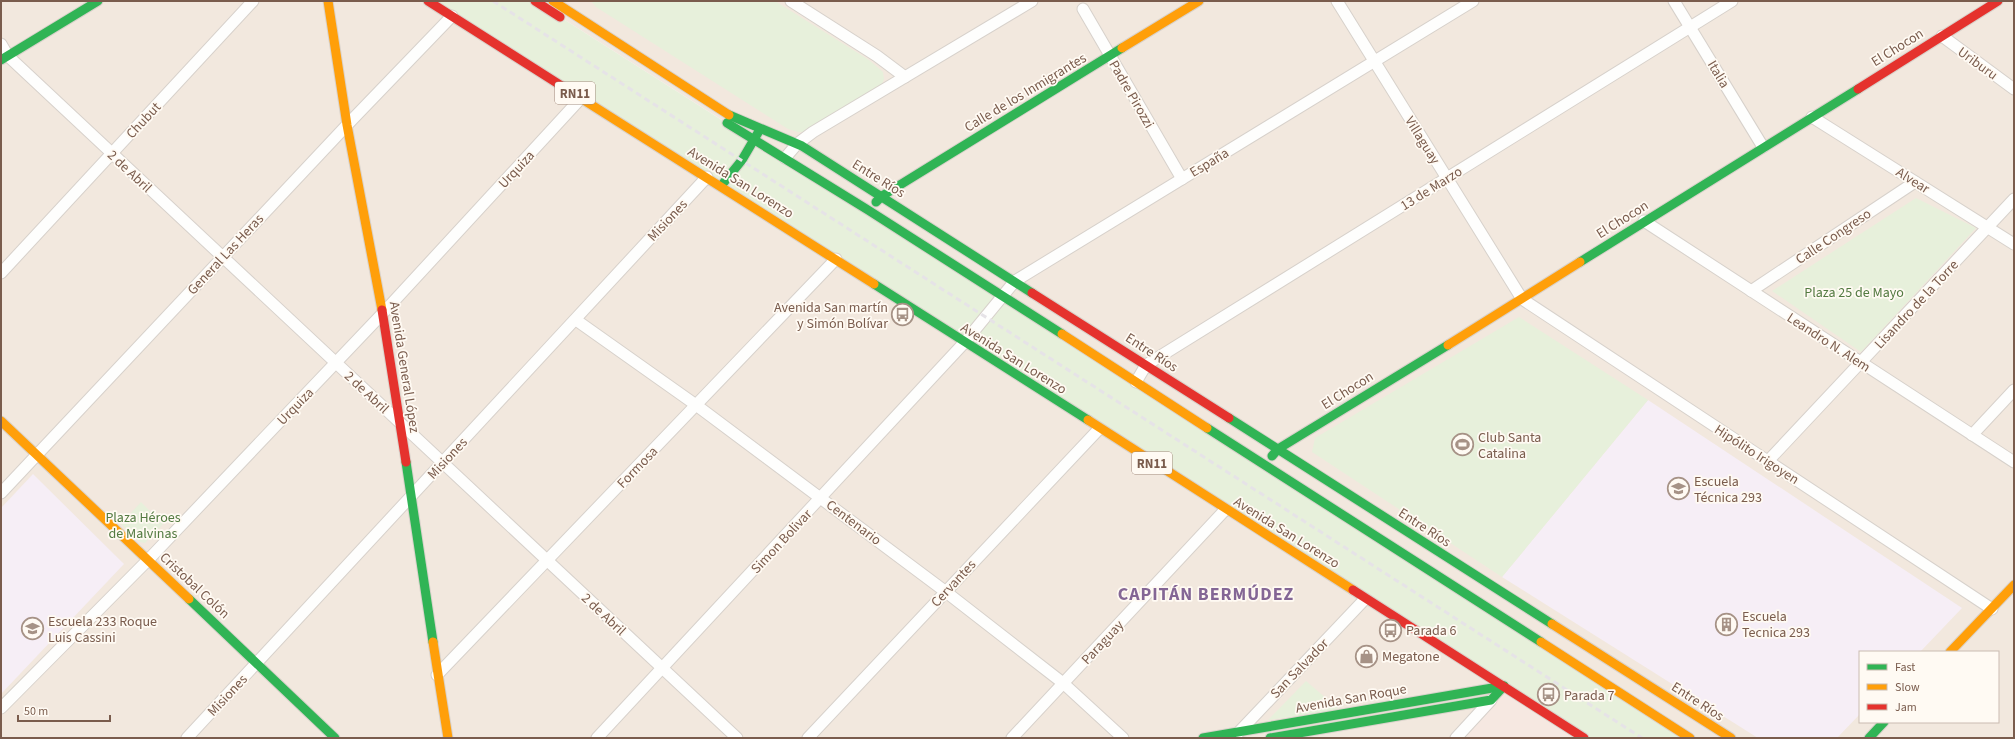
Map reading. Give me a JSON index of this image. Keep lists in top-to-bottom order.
{
  "streets": {
    "street": [
      "El Chocon",
      "Uriburu",
      "Italia",
      "Calle de los Inmigrantes",
      "RN11",
      "Padre Pirozzi",
      "Chubut",
      "Villaguay",
      "España",
      "Urquiza",
      "2 de Abril",
      "Entre Ríos",
      "Alvear",
      "Avenida San Lorenzo",
      "13 de Marzo",
      "Misiones",
      "Calle Congreso",
      "General Las Heras",
      "Lisandro de la Torre",
      "Leandro N. Alem",
      "Avenida General López",
      "Hipólito Irigoyen",
      "Formosa",
      "Centenario",
      "Simon Bolivar",
      "Cervantes",
      "Cristobal Colón",
      "Paraguay",
      "San Salvador",
      "Avenida San Roque"
    ]
  },
  "crossings": [
    ["El Chocon", "Uriburu"],
    ["El Chocon", "Italia"],
    ["El Chocon", "Villaguay"],
    ["El Chocon", "Entre Ríos"],
    ["El Chocon", "Alvear"],
    ["El Chocon", "Leandro N. Alem"],
    ["El Chocon", "Hipólito Irigoyen"],
    ["Italia", "13 de Marzo"],
    ["Calle de los Inmigrantes", "Padre Pirozzi"],
    ["Calle de los Inmigrantes", "Entre Ríos"],
    ["Padre Pirozzi", "España"],
    ["Chubut", "2 de Abril"],
    ["Villaguay", "España"],
    ["Villaguay", "13 de Marzo"],
    ["Villaguay", "Hipólito Irigoyen"],
    ["España", "Entre Ríos"],
    ["España", "Avenida San Lorenzo"],
    ["España", "Simon Bolivar"],
    ["Urquiza", "2 de Abril"],
    ["Urquiza", "Avenida San Lorenzo"],
    ["Urquiza", "Avenida General López"],
    ["Urquiza", "Cristobal Colón"],
    ["2 de Abril", "Misiones"],
    ["2 de Abril", "General Las Heras"],
    ["2 de Abril", "Avenida General López"],
    ["2 de Abril", "Formosa"],
    ["2 de Abril", "Simon Bolivar"],
    ["Entre Ríos", "13 de Marzo"],
    ["Alvear", "Calle Congreso"],
    ["Alvear", "Lisandro de la Torre"],
    ["Avenida San Lorenzo", "Misiones"],
    ["Avenida San Lorenzo", "General Las Heras"],
    ["Avenida San Lorenzo", "Formosa"],
    ["Avenida San Lorenzo", "Simon Bolivar"],
    ["Avenida San Lorenzo", "Cervantes"],
    ["Avenida San Lorenzo", "Paraguay"],
    ["Avenida San Lorenzo", "San Salvador"],
    ["Avenida San Lorenzo", "Avenida San Roque"],
    ["Misiones", "Avenida General López"],
    ["Misiones", "Centenario"],
    ["Misiones", "Cristobal Colón"],
    ["Calle Congreso", "Leandro N. Alem"],
    ["General Las Heras", "Avenida General López"],
    ["General Las Heras", "Cristobal Colón"],
    ["Lisandro de la Torre", "Leandro N. Alem"],
    ["Lisandro de la Torre", "Hipólito Irigoyen"],
    ["Avenida General López", "Formosa"],
    ["Formosa", "Centenario"],
    ["Centenario", "Simon Bolivar"],
    ["Centenario", "Cervantes"],
    ["Centenario", "Paraguay"],
    ["San Salvador", "Avenida San Roque"]
  ],
  "districts": ["CAPITÁN BERMÚDEZ"],
  "parks": ["Plaza 25 de Mayo", "Plaza Héroes de Malvinas"],
  "places": {
    "bus stop": ["Avenida San martín y Simón Bolívar", "Parada 6", "Parada 7"],
    "sports": ["Club Santa Catalina"],
    "school or university": ["Escuela Técnica 293", "Escuela 233 Roque Luis Cassini"],
    "building": ["Escuela Tecnica 293"],
    "shop": ["Megatone"]
  },
  "legend": ["Fast", "Slow", "Jam"],
  "scale_bar": "50 m"
}
